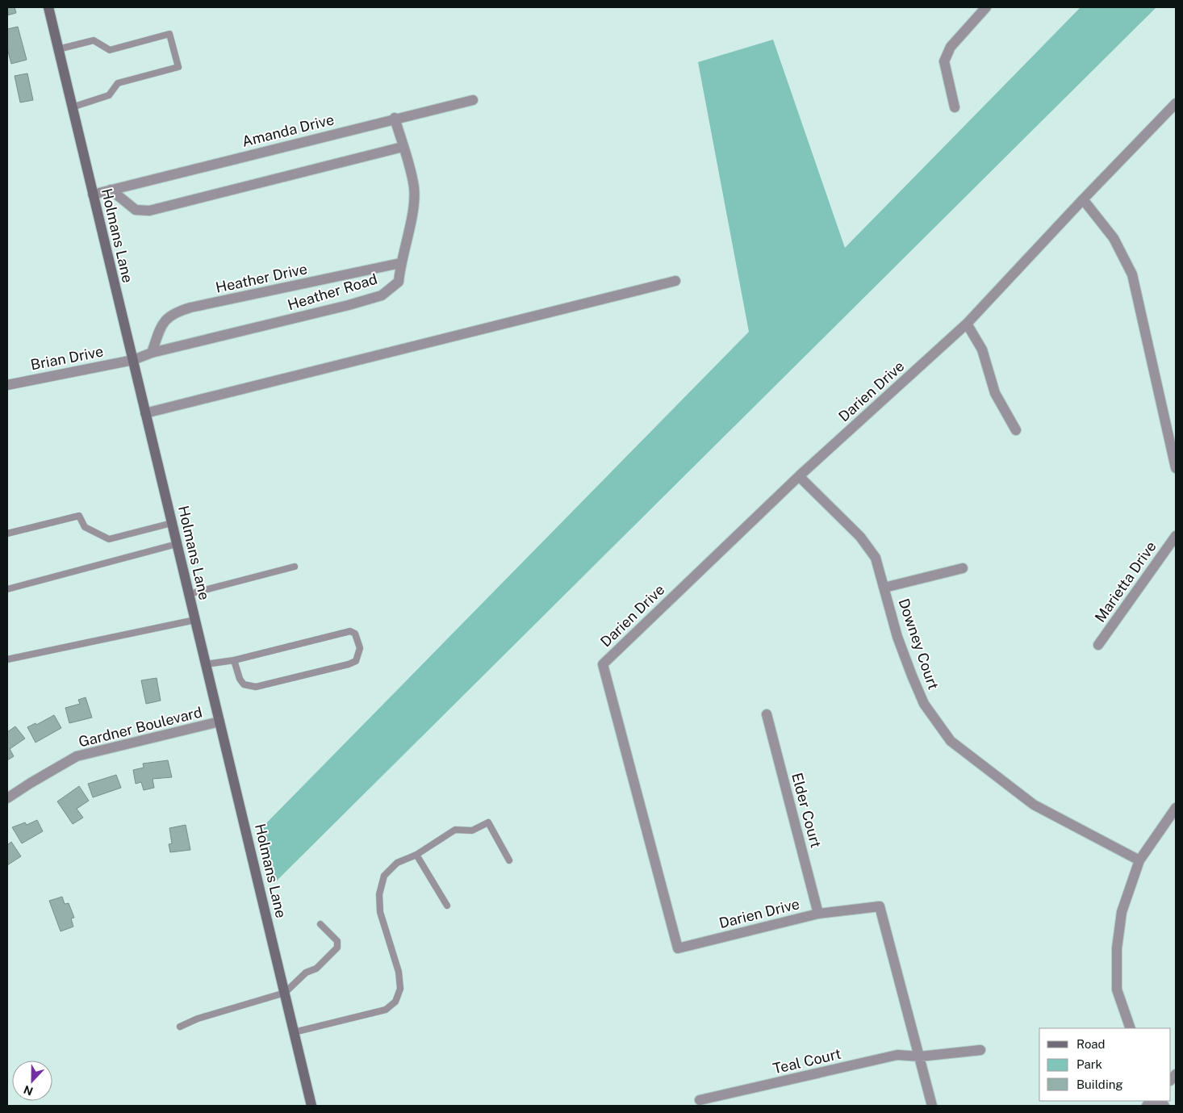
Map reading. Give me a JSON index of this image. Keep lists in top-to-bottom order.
{
  "streets": {
    "main road": ["Holmans Lane"],
    "street": [
      "Amanda Drive",
      "Heather Drive",
      "Heather Road",
      "Brian Drive",
      "Darien Drive",
      "Marietta Drive",
      "Downey Court",
      "Gardner Boulevard",
      "Elder Court",
      "Teal Court"
    ]
  },
  "crossings": [
    ["Amanda Drive", "Holmans Lane"],
    ["Amanda Drive", "Heather Road"],
    ["Holmans Lane", "Heather Road"],
    ["Holmans Lane", "Brian Drive"],
    ["Holmans Lane", "Gardner Boulevard"],
    ["Heather Drive", "Heather Road"],
    ["Heather Road", "Brian Drive"],
    ["Darien Drive", "Downey Court"],
    ["Darien Drive", "Elder Court"],
    ["Darien Drive", "Teal Court"]
  ],
  "legend": ["Road", "Park", "Building"],
  "north": "bottom"
}
